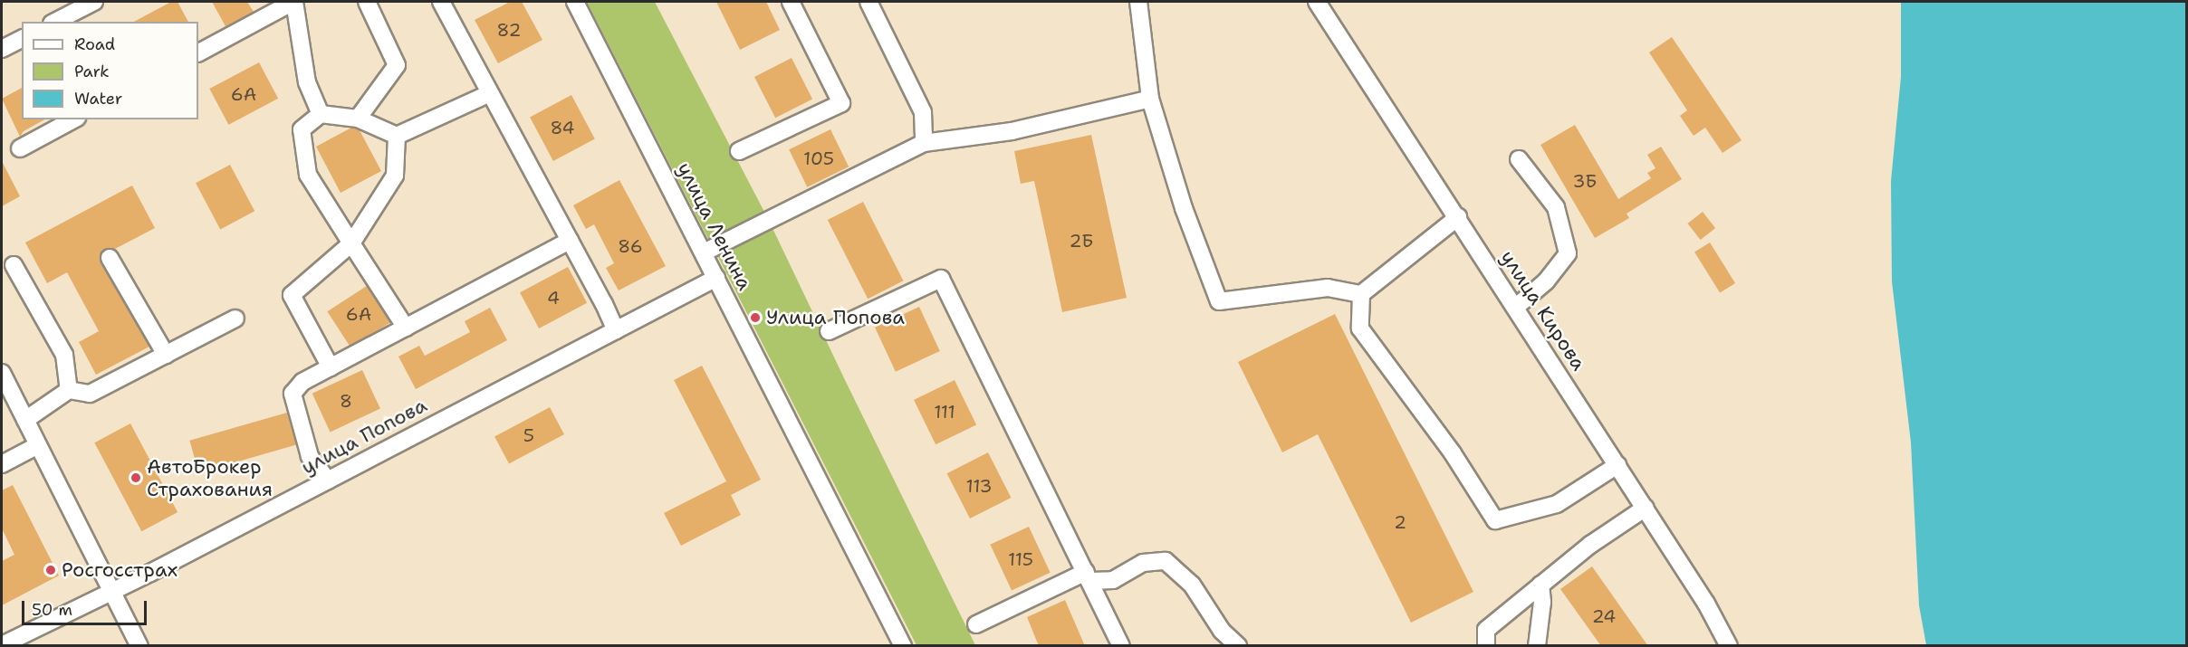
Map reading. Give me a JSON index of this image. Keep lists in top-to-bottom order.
{
  "streets": {
    "street": ["улица Ленина", "улица Кирова", "улица Попова"]
  },
  "crossings": [
    ["улица Ленина", "улица Попова"]
  ],
  "places": ["Улица Попова", "АвтоБрокер Страхования", "Росгосстрах"],
  "house_numbers": [
    "82",
    "6А",
    "84",
    "105",
    "3Б",
    "2Б",
    "86",
    "4",
    "6А",
    "8",
    "111",
    "5",
    "113",
    "2",
    "115",
    "24"
  ],
  "legend": ["Road", "Park", "Water"],
  "scale_bar": "50 m"
}
